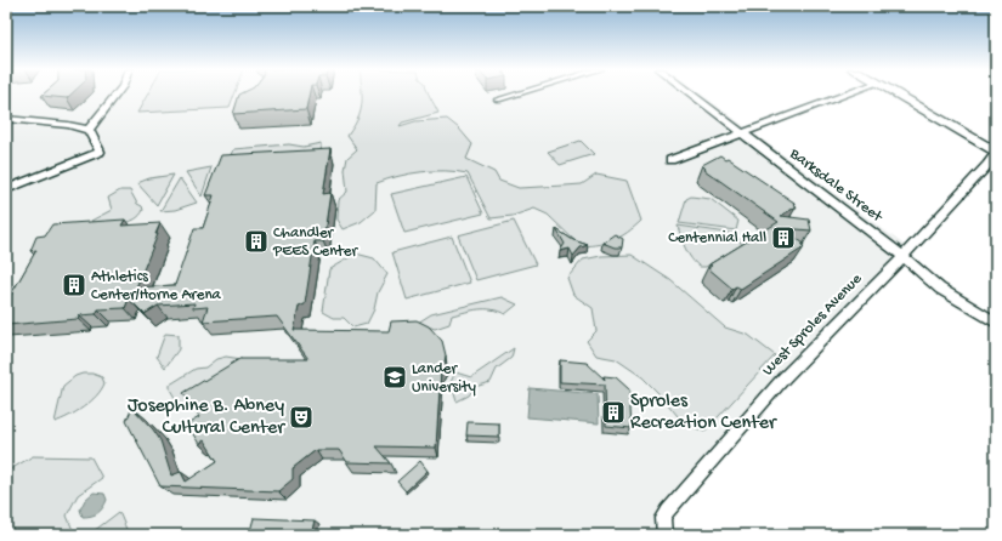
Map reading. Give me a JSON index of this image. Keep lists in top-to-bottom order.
{
  "streets": {
    "street": ["Barksdale Street", "West Sproles Avenue"]
  },
  "crossings": [
    ["Barksdale Street", "West Sproles Avenue"]
  ],
  "places": {
    "building": [
      "Centennial Hall",
      "Chandler PEES Center",
      "Athletics Center/Horne Arena",
      "Sproles Recreation Center"
    ],
    "school or university": ["Lander University"],
    "theatre": ["Josephine B. Abney Cultural Center"]
  }
}
